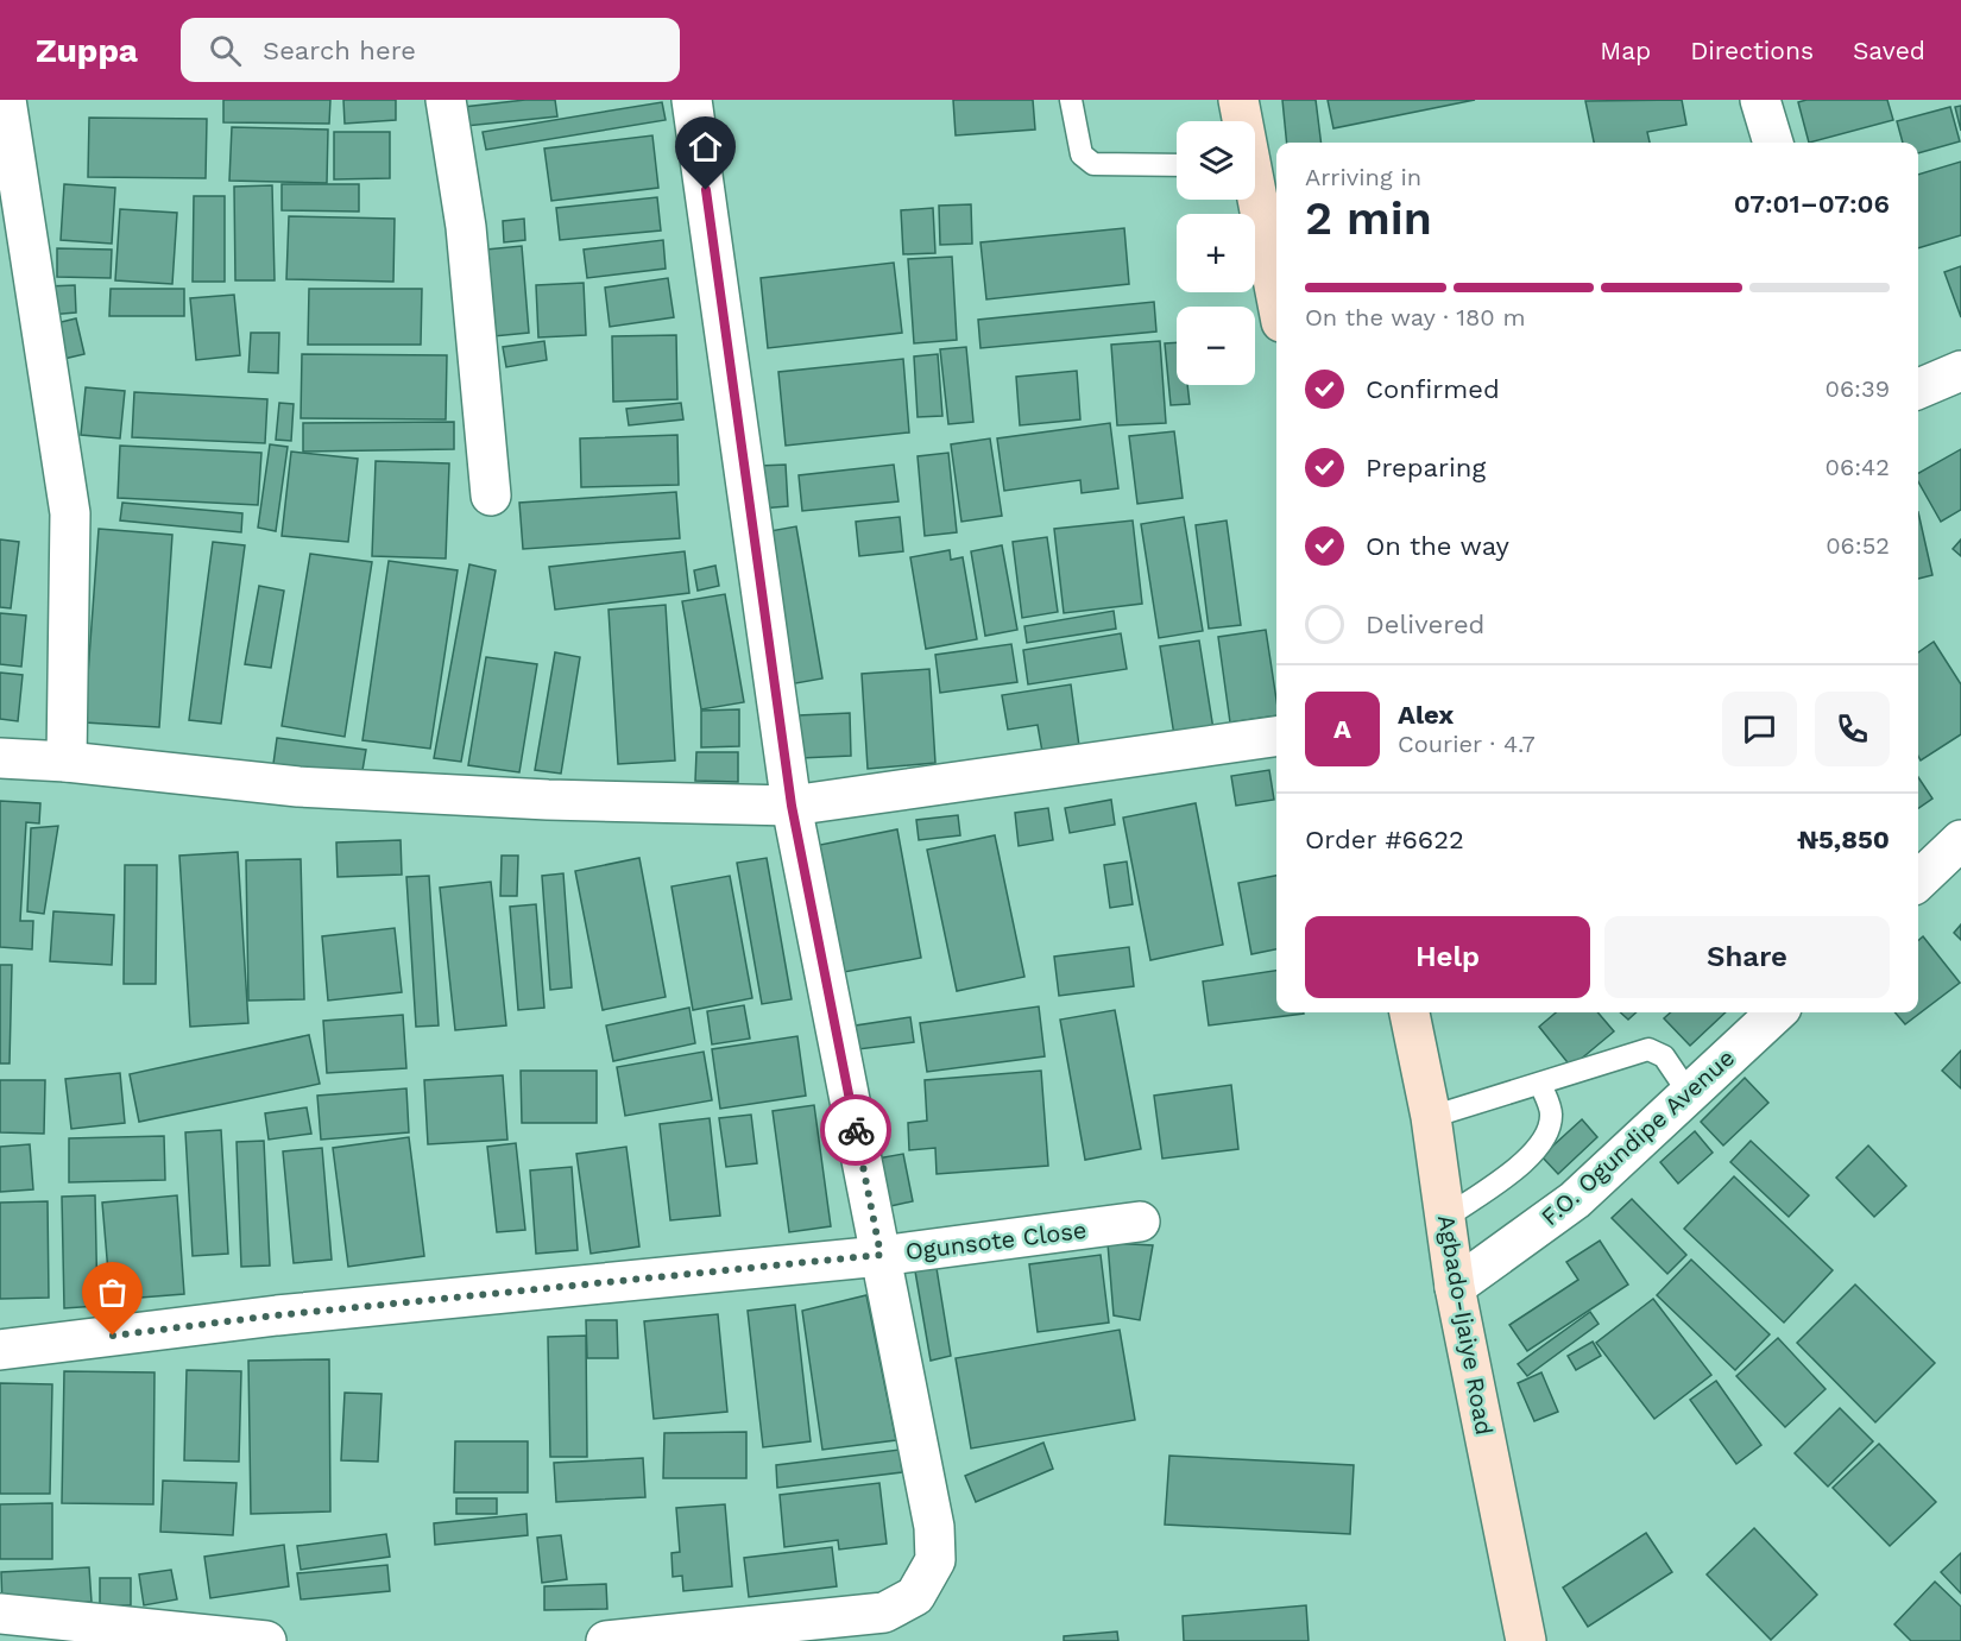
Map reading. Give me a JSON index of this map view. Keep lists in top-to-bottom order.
{
  "streets": {
    "street": ["F.O. Ogundipe Avenue", "Ogunsote Close", "Agbado-Ijaiye Road"]
  },
  "crossings": [
    ["F.O. Ogundipe Avenue", "Agbado-Ijaiye Road"]
  ],
  "page": {
    "header": "Zuppa",
    "search": "Search here",
    "nav": ["Map", "Directions", "Saved"],
    "map_buttons": ["+", "−"],
    "heading": ["2 min", "Arriving in", "07:01–07:06"],
    "panel": [
      "Alex",
      "Courier · 4.7",
      "Order #6622",
      "₦5,850"
    ],
    "bar": "On the way · 180 m",
    "list": [
      ["Confirmed", "06:39"],
      ["Preparing", "06:42"],
      ["On the way", "06:52"],
      "Delivered"
    ],
    "round": "A",
    "buttons": ["Help", "Share"]
  }
}
